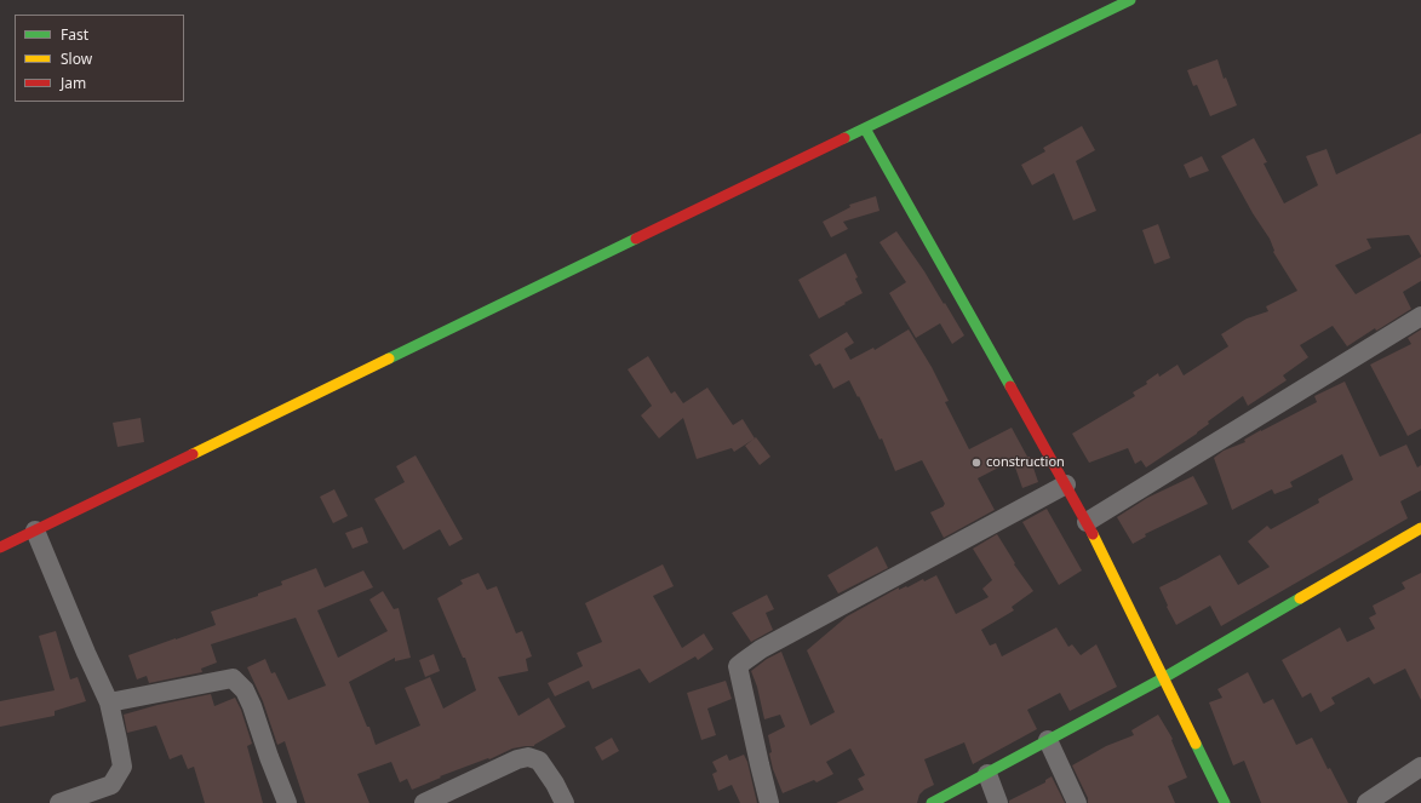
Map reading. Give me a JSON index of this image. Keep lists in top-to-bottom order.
{
  "places": ["construction"],
  "legend": ["Fast", "Slow", "Jam"]
}
